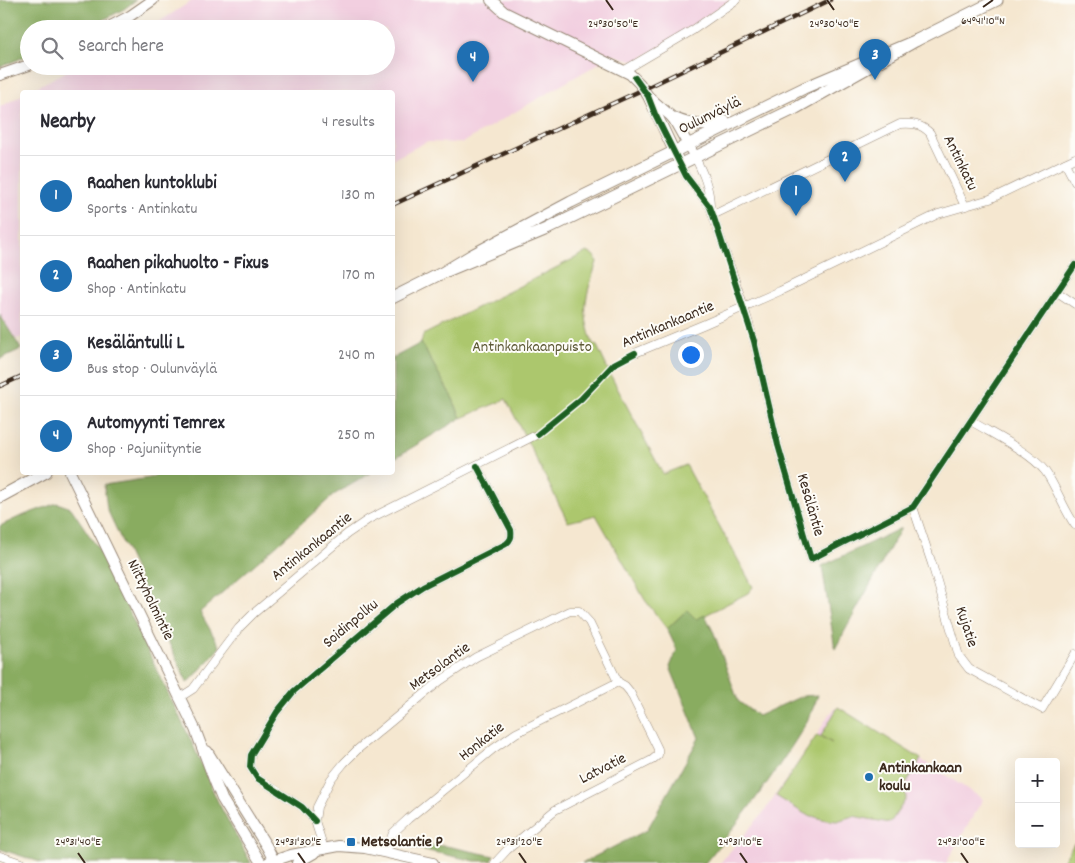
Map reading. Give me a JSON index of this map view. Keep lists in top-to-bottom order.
{
  "streets": {
    "main road": ["Oulunväylä"],
    "street": [
      "Antinkatu",
      "Antinkankaantie",
      "Kesäläntie",
      "Niittyholmintie",
      "Soidinpolku",
      "Kujatie",
      "Metsolantie",
      "Honkatie",
      "Latvatie"
    ]
  },
  "crossings": [
    ["Oulunväylä", "Kesäläntie"],
    ["Antinkatu", "Antinkankaantie"],
    ["Antinkatu", "Kesäläntie"],
    ["Antinkankaantie", "Kesäläntie"],
    ["Antinkankaantie", "Niittyholmintie"],
    ["Antinkankaantie", "Soidinpolku"],
    ["Kesäläntie", "Kujatie"],
    ["Soidinpolku", "Metsolantie"],
    ["Metsolantie", "Honkatie"],
    ["Metsolantie", "Latvatie"],
    ["Honkatie", "Latvatie"]
  ],
  "parks": ["Antinkankaanpuisto"],
  "places": {
    "other": ["Antinkankaan koulu"],
    "transit": ["Metsolantie P"]
  },
  "page": {
    "search": "Search here",
    "pins": [
      "3",
      "4",
      "2",
      "1"
    ],
    "heading": ["Nearby", "4 results"],
    "list": [
      {
        "mark": "1",
        "name": "Raahen kuntoklubi",
        "note": "Sports · Antinkatu",
        "value": "130 m"
      },
      {
        "mark": "2",
        "name": "Raahen pikahuolto - Fixus",
        "note": "Shop · Antinkatu",
        "value": "170 m"
      },
      {
        "mark": "3",
        "name": "Kesäläntulli L",
        "note": "Bus stop · Oulunväylä",
        "value": "240 m"
      },
      {
        "mark": "4",
        "name": "Automyynti Temrex",
        "note": "Shop · Pajuniityntie",
        "value": "250 m"
      }
    ],
    "map_buttons": ["+", "−"]
  },
  "coordinates": [
    "64°41'10\"N",
    "24°30'40\"E",
    "24°30'50\"E",
    "24°31'40\"E",
    "24°31'30\"E",
    "24°31'20\"E",
    "24°31'10\"E",
    "24°31'00\"E"
  ]
}
